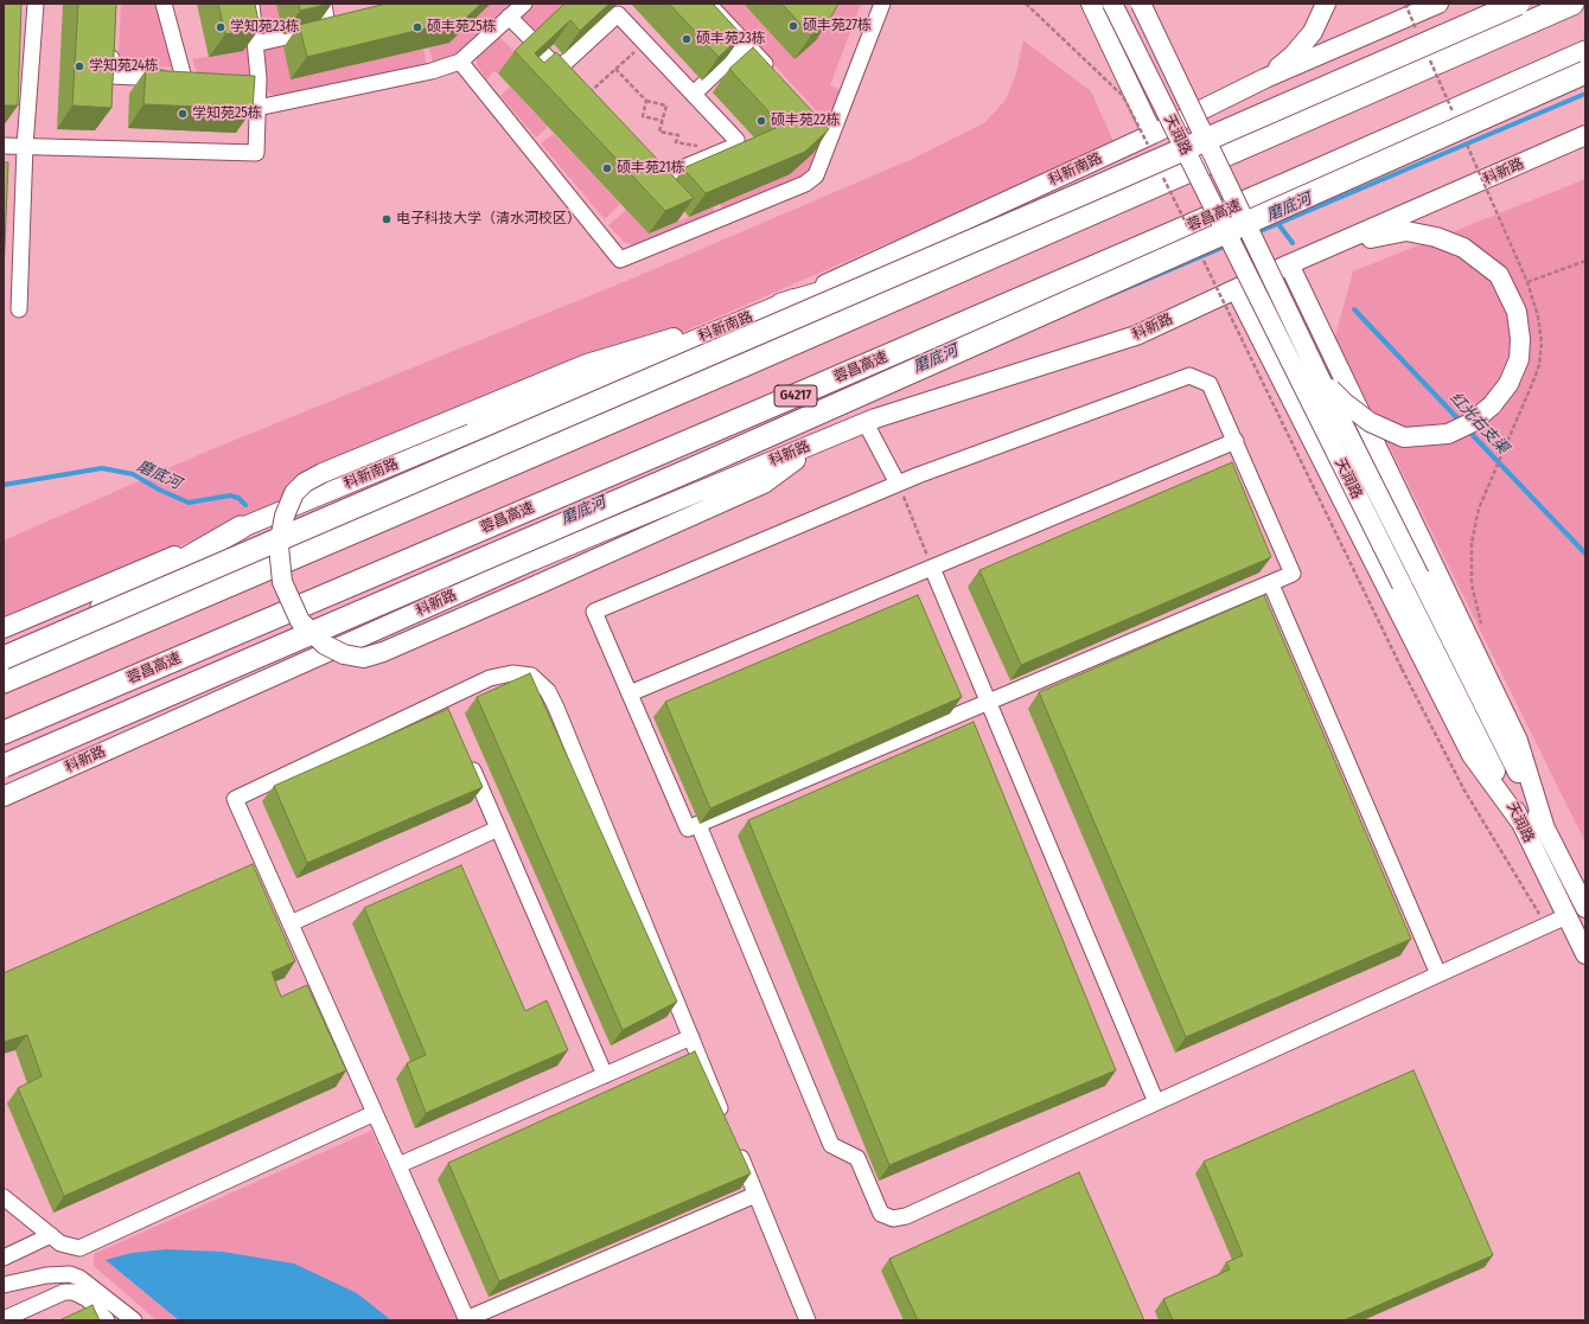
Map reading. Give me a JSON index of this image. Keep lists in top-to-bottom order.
{
  "streets": {
    "highway": ["蓉昌高速", "G4217"],
    "main road": ["天润路", "科新南路", "科新路"]
  },
  "water": ["磨底河", "红光右支渠"],
  "places": [
    "硕丰苑27栋",
    "学知苑23栋",
    "硕丰苑25栋",
    "硕丰苑23栋",
    "学知苑24栋",
    "学知苑25栋",
    "硕丰苑22栋",
    "硕丰苑21栋",
    "电子科技大学（清水河校区）"
  ]
}
